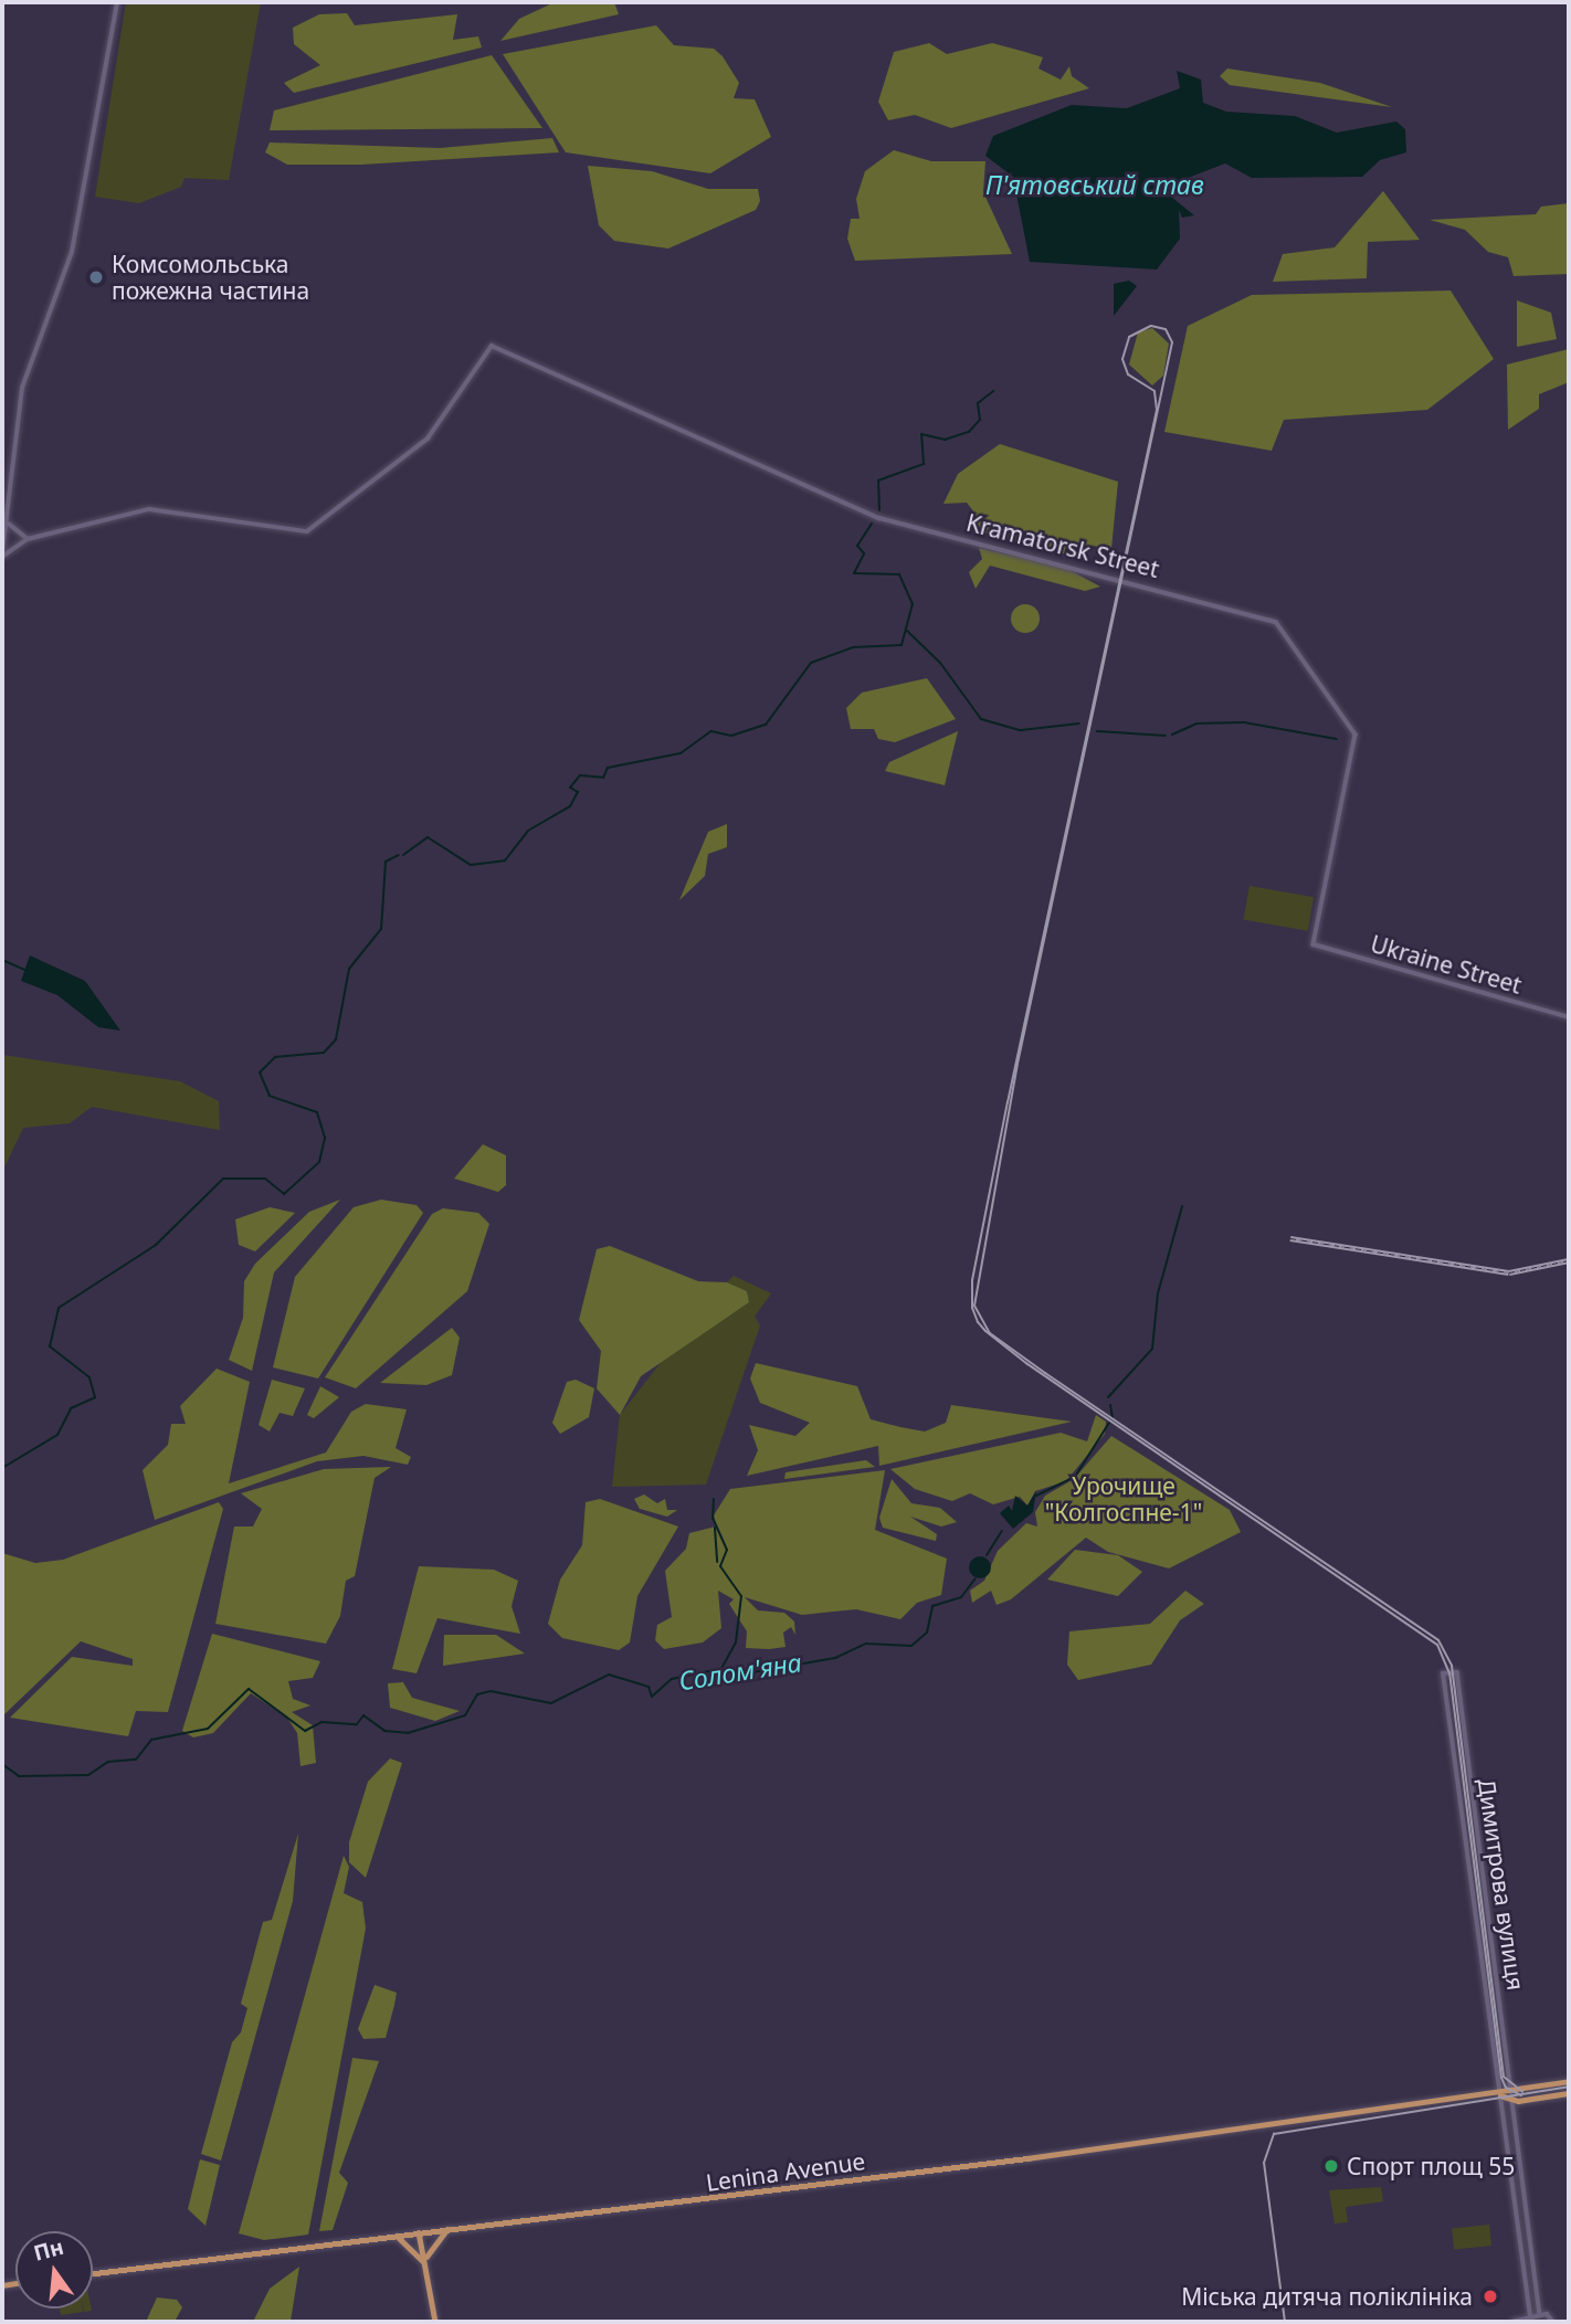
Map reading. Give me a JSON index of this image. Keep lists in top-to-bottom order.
{
  "streets": {
    "main road": ["Lenina Avenue"],
    "street": ["Kramatorsk Street", "Ukraine Street", "Димитрова вулиця"]
  },
  "crossings": [
    ["Kramatorsk Street", "Ukraine Street"],
    ["Димитрова вулиця", "Lenina Avenue"]
  ],
  "water": ["П'ятовський став", "Солом'яна"],
  "parks": ["Урочище \"Колгоспне-1\""],
  "places": ["Комсомольська пожежна частина", "Спорт площ 55", "Міська дитяча поліклініка"],
  "north": "top"
}
